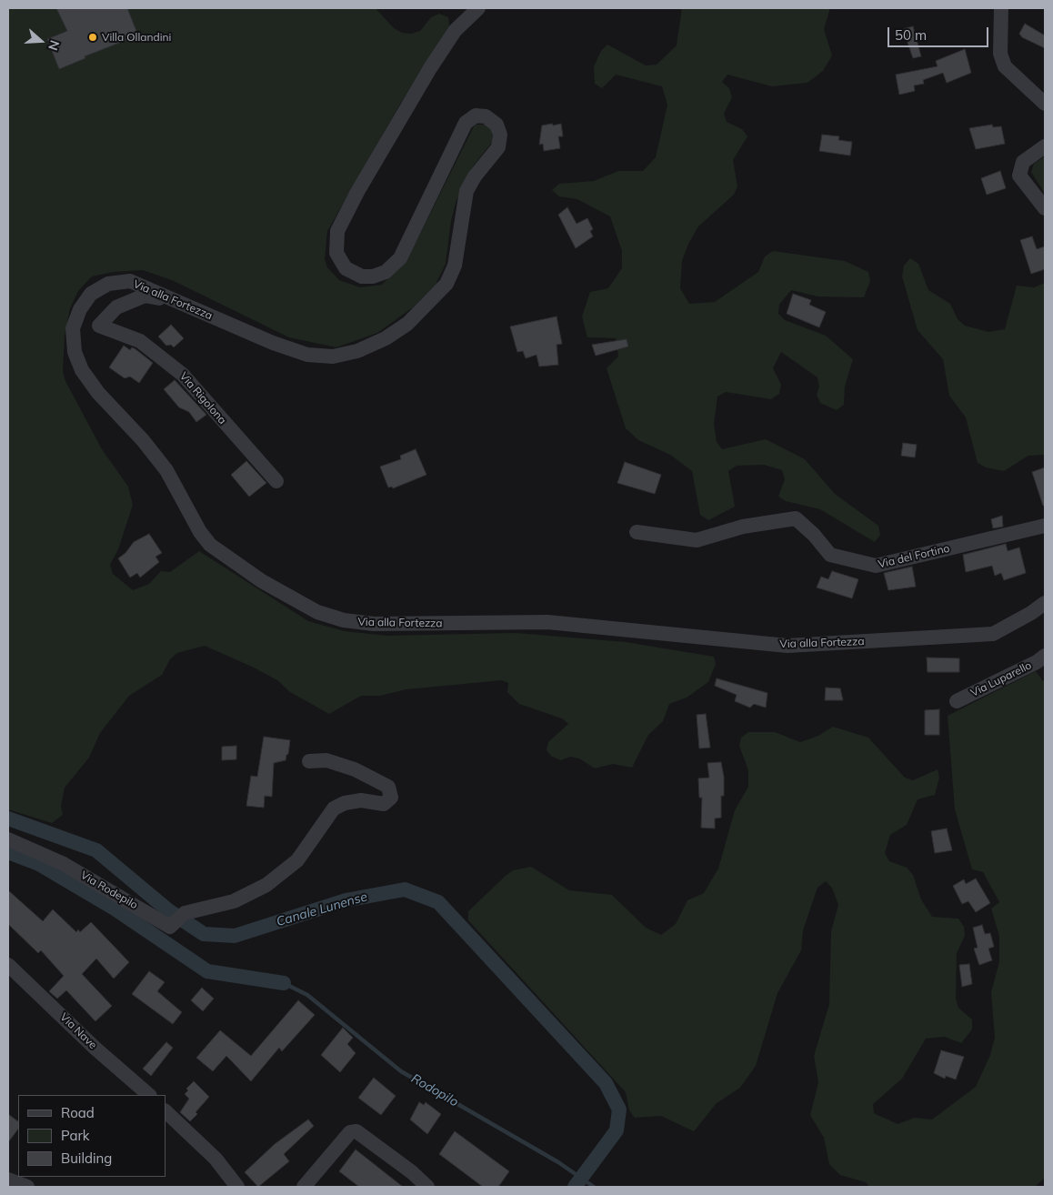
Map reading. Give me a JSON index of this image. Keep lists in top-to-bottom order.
{
  "streets": {
    "street": [
      "Via alla Fortezza",
      "Via Rigolona",
      "Via del Fortino",
      "Via Luparello",
      "Via Rodepilo",
      "Via Nave"
    ]
  },
  "crossings": [
    ["Via alla Fortezza", "Via Rigolona"]
  ],
  "water": ["Canale Lunense", "Rodopilo"],
  "places": ["Villa Ollandini"],
  "legend": ["Road", "Park", "Building"],
  "scale_bar": "50 m",
  "north": "right"
}
